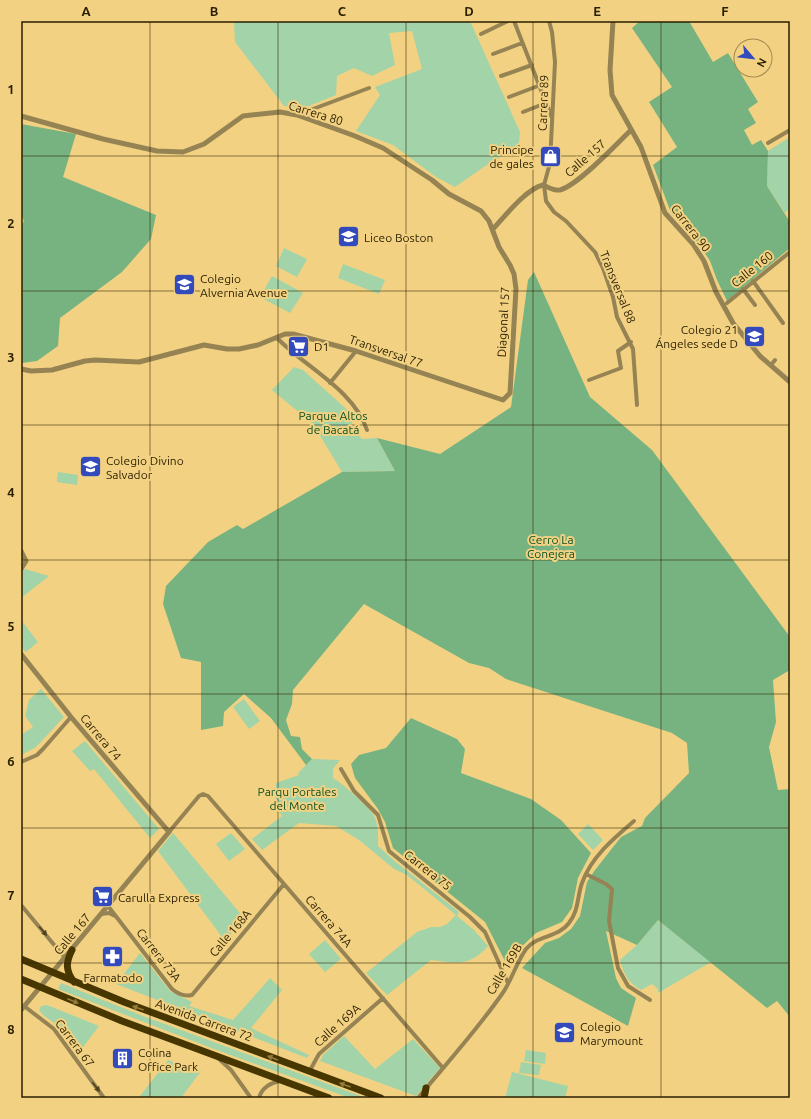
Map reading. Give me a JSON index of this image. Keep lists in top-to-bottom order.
{
  "streets": {
    "highway": ["Avenida Carrera 72"],
    "street": [
      "Carrera 89",
      "Carrera 80",
      "Calle 157",
      "Carrera 90",
      "Calle 160",
      "Transversal 88",
      "Diagonal 157",
      "Transversal 77",
      "Carrera 74",
      "Carrera 75",
      "Carrera 74A",
      "Calle 168A",
      "Calle 167",
      "Carrera 73A",
      "Calle 169B",
      "Calle 169A",
      "Carrera 67"
    ]
  },
  "crossings": [
    ["Carrera 89", "Calle 157"],
    ["Carrera 89", "Transversal 88"],
    ["Carrera 80", "Diagonal 157"],
    ["Calle 157", "Carrera 90"],
    ["Calle 157", "Transversal 88"],
    ["Diagonal 157", "Transversal 77"],
    ["Carrera 74", "Calle 167"],
    ["Carrera 75", "Calle 169B"],
    ["Carrera 74A", "Calle 168A"],
    ["Carrera 74A", "Calle 167"],
    ["Carrera 74A", "Calle 169B"],
    ["Carrera 74A", "Calle 169A"],
    ["Calle 168A", "Carrera 73A"],
    ["Calle 167", "Carrera 73A"],
    ["Calle 167", "Avenida Carrera 72"],
    ["Calle 167", "Carrera 67"],
    ["Avenida Carrera 72", "Calle 169A"]
  ],
  "one_way": ["Carrera 67"],
  "parks": ["Parque Altos de Bacatá", "Cerro La Conejera", "Parqu Portales del Monte"],
  "places": {
    "shop": ["Principe de gales"],
    "school or university": [
      "Liceo Boston",
      "Colegio Alvernia Avenue",
      "Colegio 21 Ángeles sede D",
      "Colegio Divino Salvador",
      "Colegio Marymount"
    ],
    "supermarket": ["D1", "Carulla Express"],
    "pharmacy": ["Farmatodo"],
    "building": ["Colina Office Park"]
  },
  "north": "bottom right",
  "grid": {
    "columns": [
      "A",
      "B",
      "C",
      "D",
      "E",
      "F"
    ],
    "rows": [
      "1",
      "2",
      "3",
      "4",
      "5",
      "6",
      "7",
      "8"
    ]
  }
}
